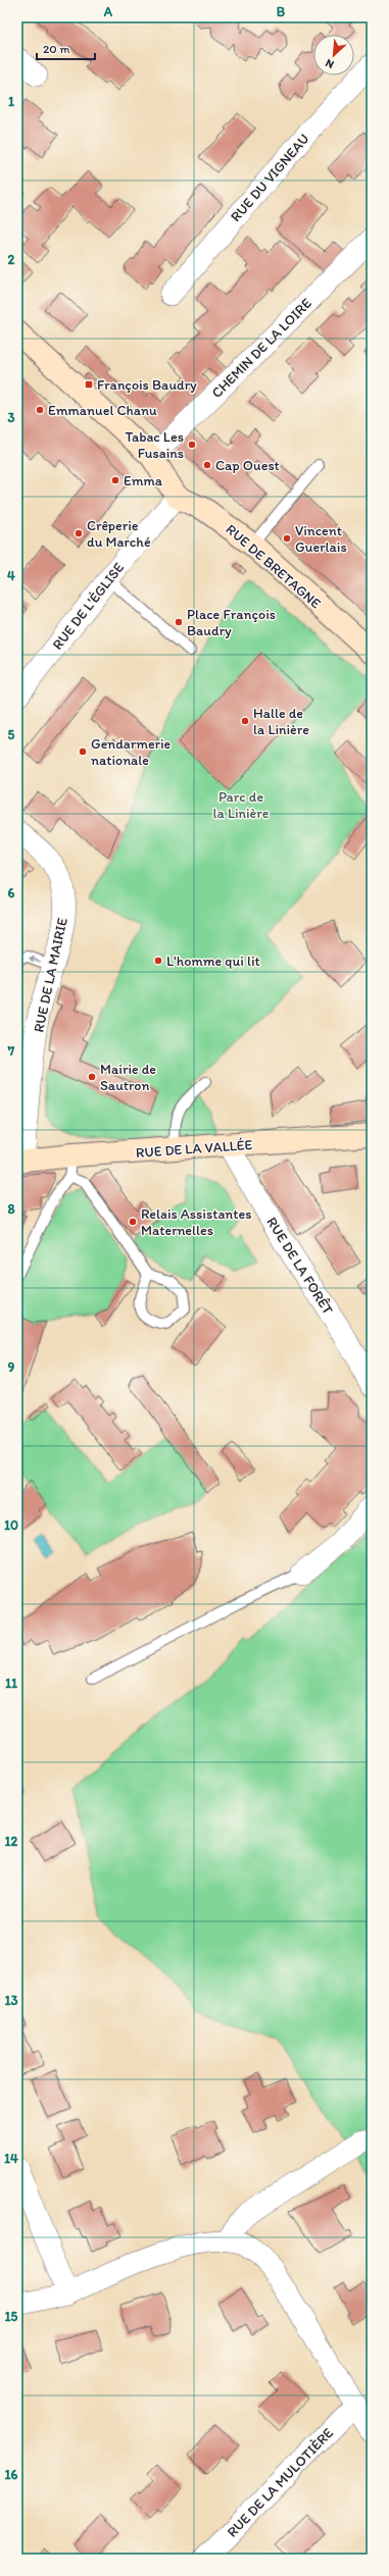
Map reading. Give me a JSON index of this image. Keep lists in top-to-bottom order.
{
  "streets": {
    "main road": ["RUE DE BRETAGNE", "RUE DE LA VALLÉE"],
    "street": [
      "RUE DU VIGNEAU",
      "CHEMIN DE LA LOIRE",
      "RUE DE L'ÉGLISE",
      "RUE DE LA MAIRIE",
      "RUE DE LA FORÊT",
      "RUE DE LA MULOTIÈRE"
    ]
  },
  "crossings": [
    ["RUE DE BRETAGNE", "RUE DE L'ÉGLISE"],
    ["RUE DE LA MAIRIE", "RUE DE LA VALLÉE"],
    ["RUE DE LA VALLÉE", "RUE DE LA FORÊT"]
  ],
  "parks": ["Parc de la Linière"],
  "places": {
    "transit": ["François Baudry"],
    "other": [
      "Emmanuel Chanu",
      "Tabac Les Fusains",
      "Cap Ouest",
      "Emma",
      "Crêperie du Marché",
      "Vincent Guerlais",
      "Place François Baudry",
      "Halle de la Linière",
      "Gendarmerie nationale",
      "L'homme qui lit",
      "Mairie de Sautron",
      "Relais Assistantes Maternelles"
    ]
  },
  "scale_bar": "20 m",
  "north": "bottom left",
  "grid": {
    "columns": ["A", "B"],
    "rows": [
      "1",
      "2",
      "3",
      "4",
      "5",
      "6",
      "7",
      "8",
      "9",
      "10",
      "11",
      "12",
      "13",
      "14",
      "15",
      "16"
    ]
  }
}
